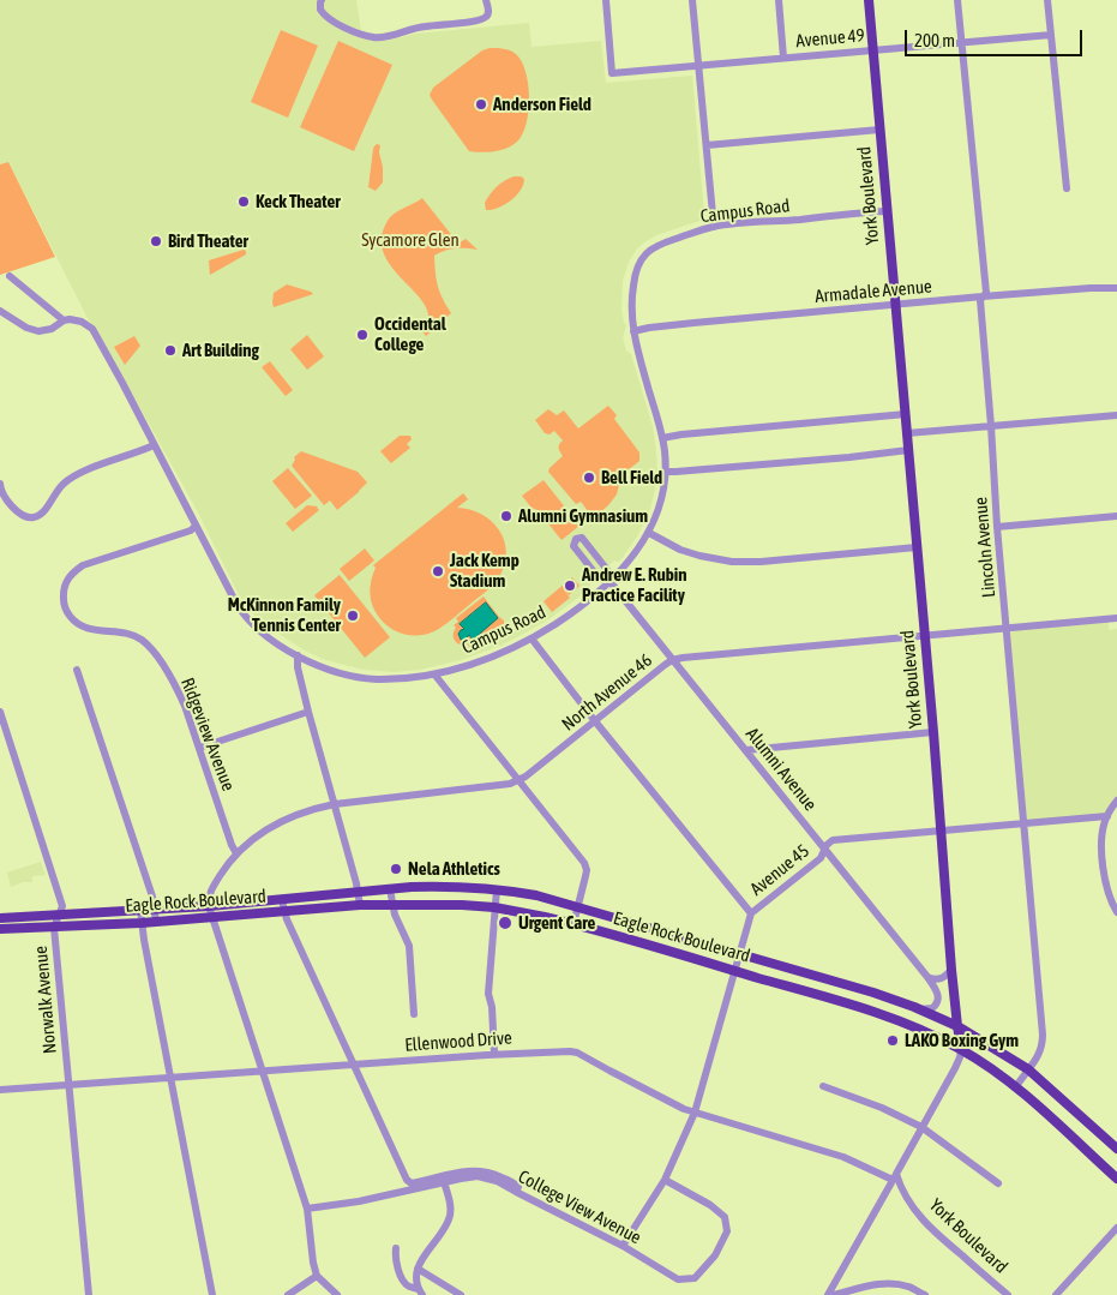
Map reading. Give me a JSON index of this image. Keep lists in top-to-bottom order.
{
  "streets": {
    "main road": ["York Boulevard", "Eagle Rock Boulevard"],
    "street": [
      "Avenue 49",
      "Campus Road",
      "Armadale Avenue",
      "Lincoln Avenue",
      "North Avenue 46",
      "Ridgeview Avenue",
      "Alumni Avenue",
      "Avenue 45",
      "Norwalk Avenue",
      "Ellenwood Drive",
      "College View Avenue"
    ]
  },
  "crossings": [
    ["Avenue 49", "York Boulevard"],
    ["Avenue 49", "Lincoln Avenue"],
    ["York Boulevard", "Campus Road"],
    ["York Boulevard", "Armadale Avenue"],
    ["York Boulevard", "North Avenue 46"],
    ["York Boulevard", "Avenue 45"],
    ["York Boulevard", "Eagle Rock Boulevard"],
    ["York Boulevard", "Ellenwood Drive"],
    ["Campus Road", "Armadale Avenue"],
    ["Campus Road", "Ridgeview Avenue"],
    ["Campus Road", "Alumni Avenue"],
    ["Armadale Avenue", "Lincoln Avenue"],
    ["Lincoln Avenue", "North Avenue 46"],
    ["Lincoln Avenue", "Avenue 45"],
    ["Lincoln Avenue", "Eagle Rock Boulevard"],
    ["North Avenue 46", "Ridgeview Avenue"],
    ["North Avenue 46", "Alumni Avenue"],
    ["North Avenue 46", "Eagle Rock Boulevard"],
    ["Alumni Avenue", "Avenue 45"],
    ["Alumni Avenue", "Eagle Rock Boulevard"],
    ["Avenue 45", "Eagle Rock Boulevard"],
    ["Avenue 45", "Ellenwood Drive"],
    ["Avenue 45", "College View Avenue"],
    ["Eagle Rock Boulevard", "Norwalk Avenue"],
    ["Norwalk Avenue", "Ellenwood Drive"]
  ],
  "parks": ["Sycamore Glen"],
  "places": [
    "Anderson Field",
    "Keck Theater",
    "Bird Theater",
    "Occidental College",
    "Art Building",
    "Bell Field",
    "Alumni Gymnasium",
    "Jack Kemp Stadium",
    "Andrew E. Rubin Practice Facility",
    "McKinnon Family Tennis Center",
    "Nela Athletics",
    "Urgent Care",
    "LAKO Boxing Gym"
  ],
  "scale_bar": "200 m"
}
